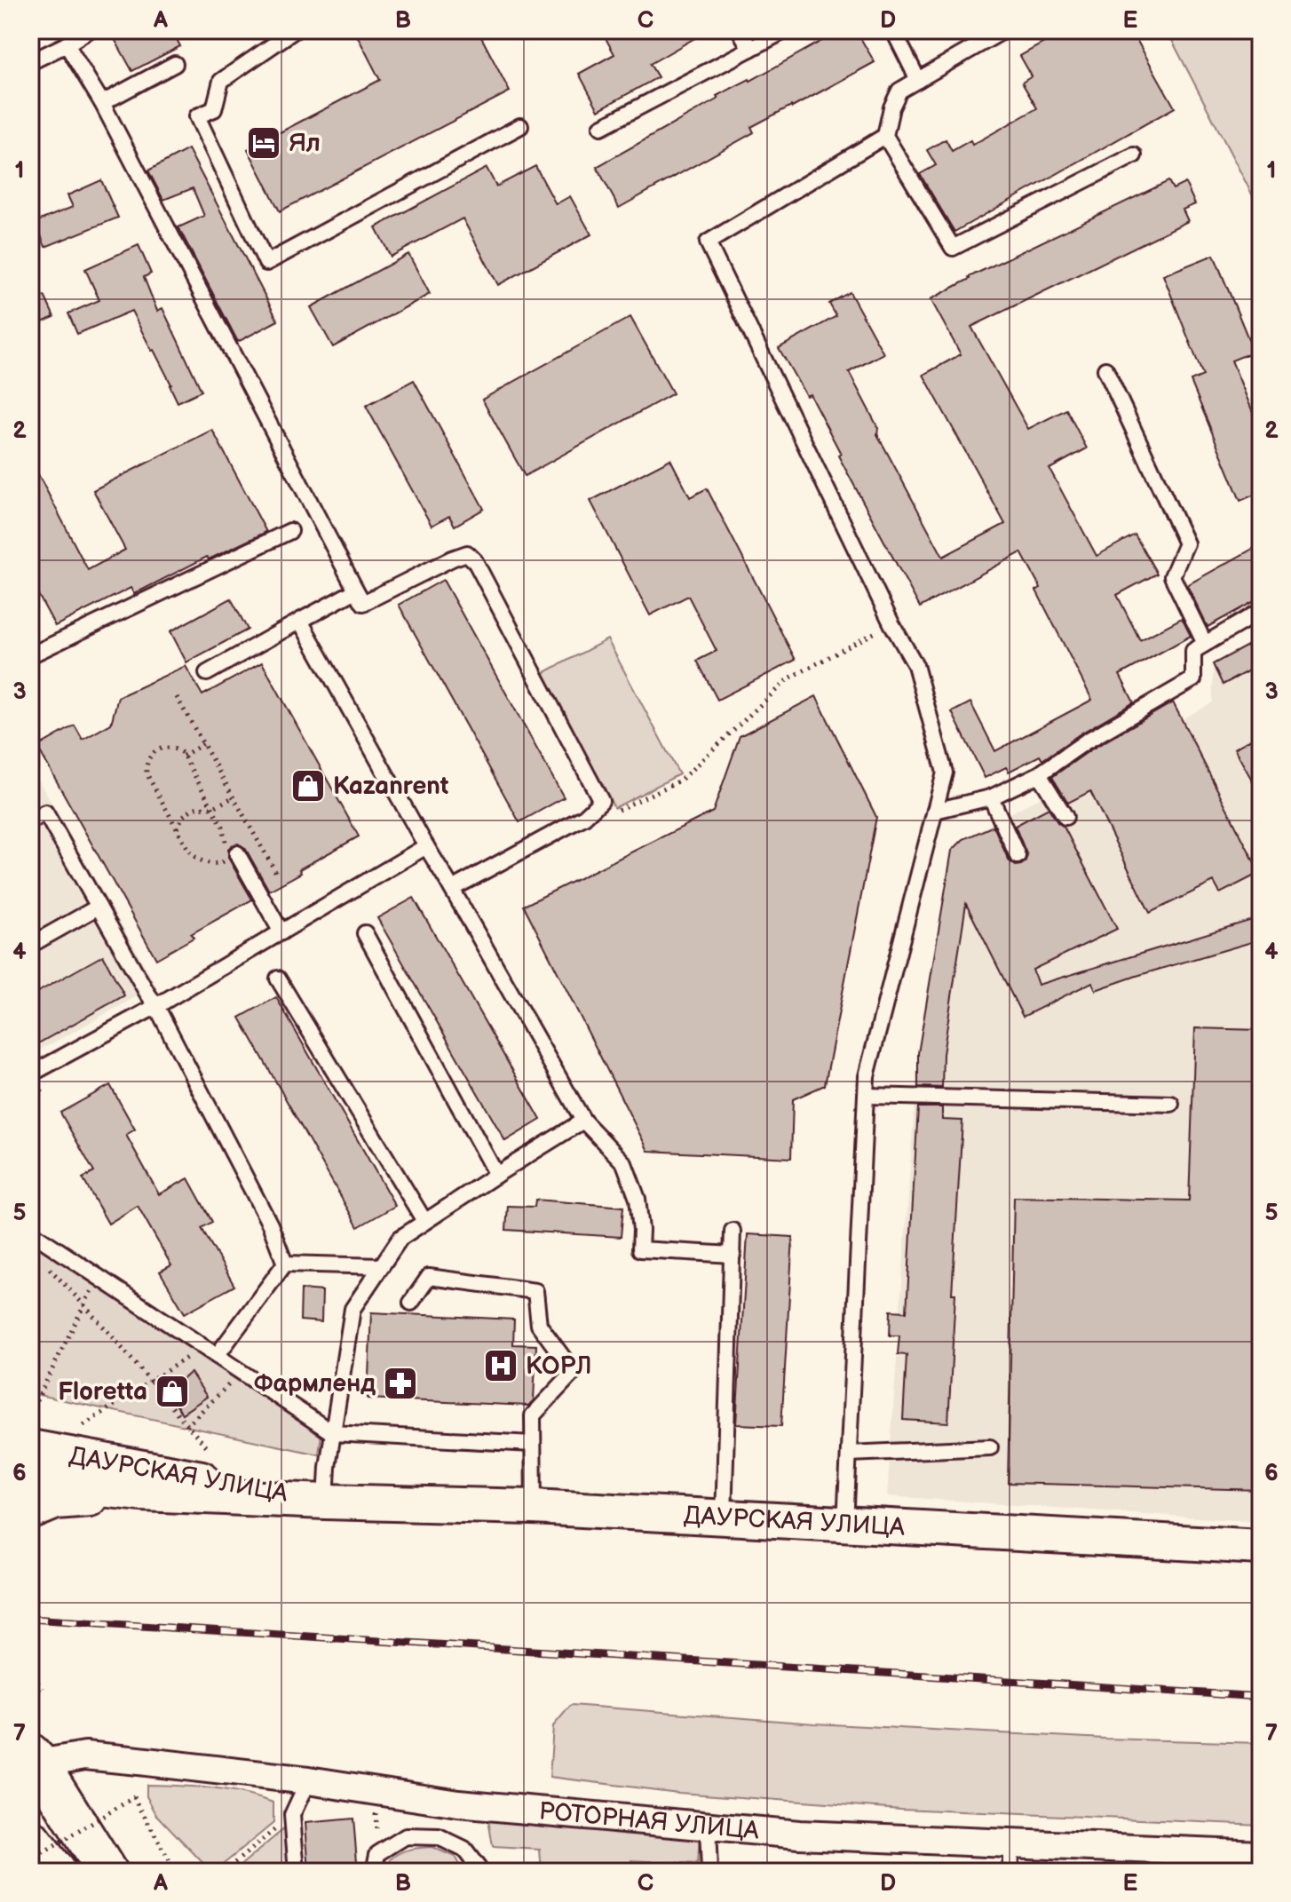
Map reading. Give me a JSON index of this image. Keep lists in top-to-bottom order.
{
  "streets": {
    "street": ["ДАУРСКАЯ УЛИЦА", "РОТОРНАЯ УЛИЦА"]
  },
  "places": {
    "hotel": ["Ял"],
    "shop": ["Kazanrent", "Floretta"],
    "hospital": ["КОРЛ"],
    "pharmacy": ["Фармленд"]
  },
  "grid": {
    "columns": [
      "A",
      "B",
      "C",
      "D",
      "E"
    ],
    "rows": [
      "1",
      "2",
      "3",
      "4",
      "5",
      "6",
      "7"
    ]
  }
}
